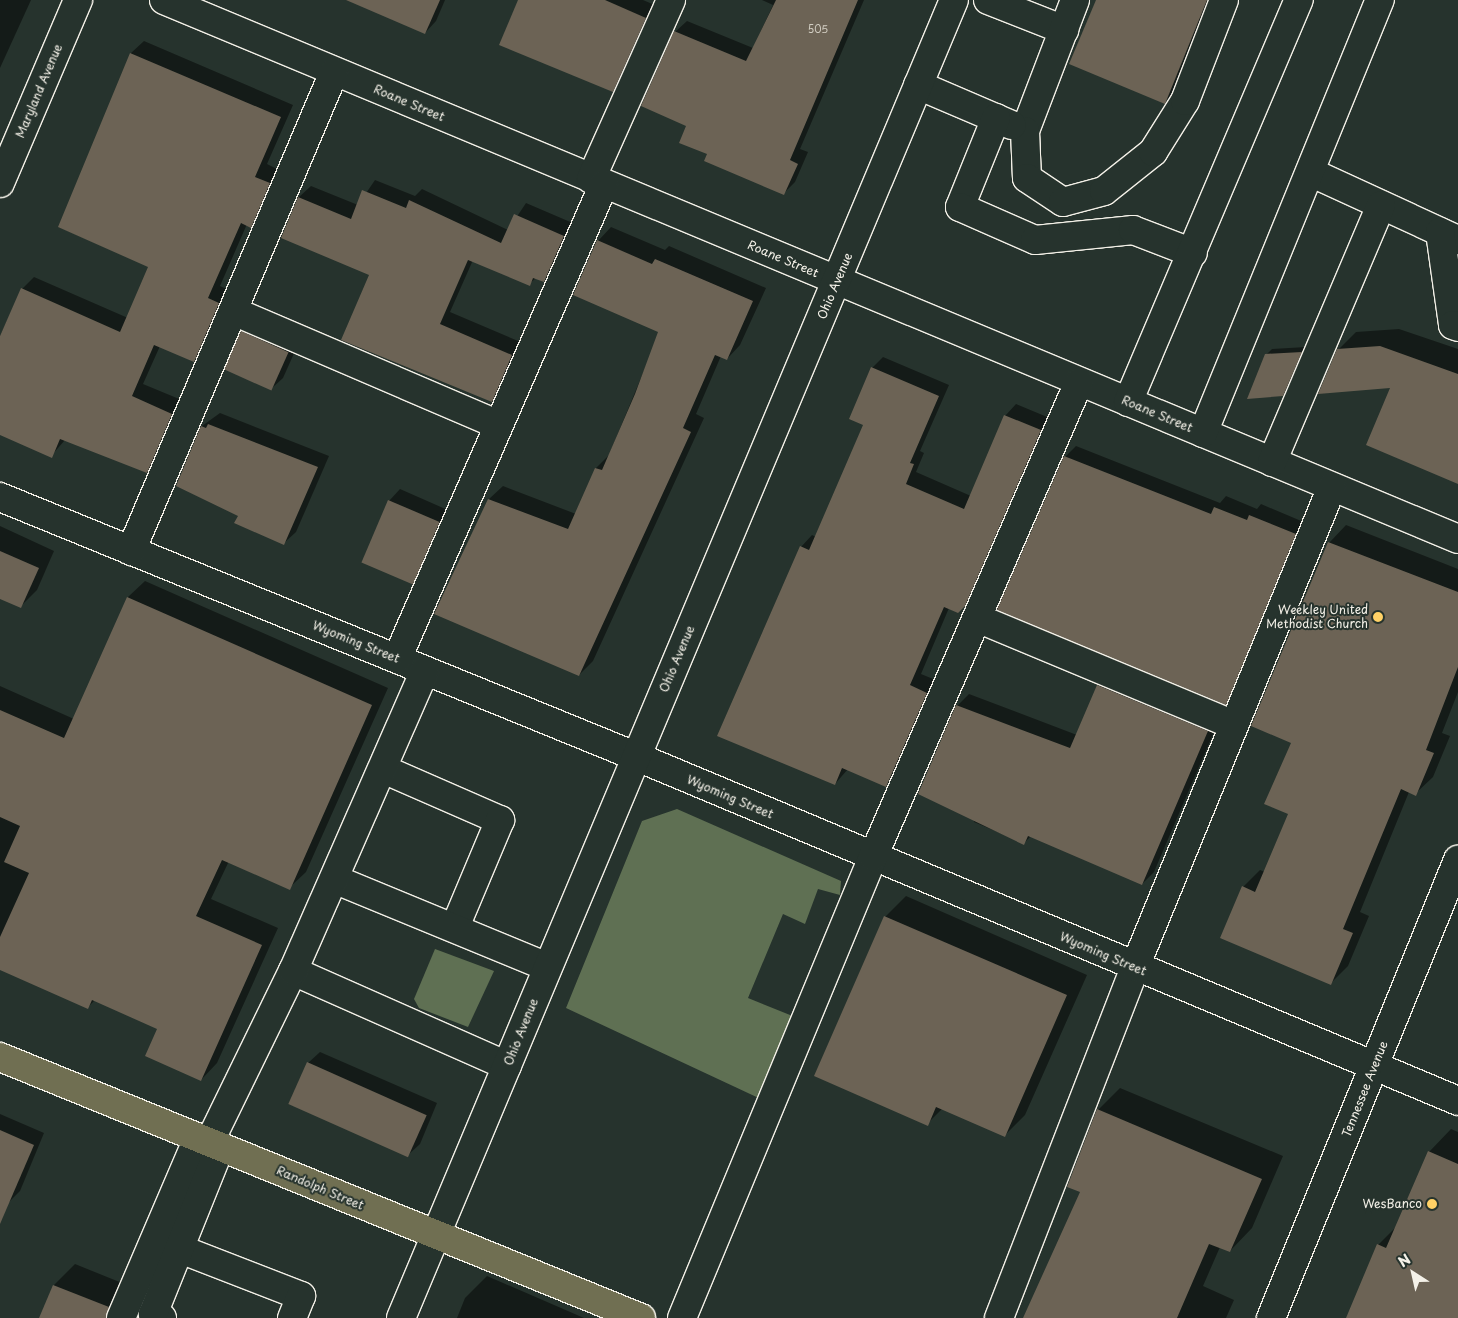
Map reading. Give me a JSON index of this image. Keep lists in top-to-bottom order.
{
  "streets": {
    "main road": ["Randolph Street"],
    "street": [
      "Maryland Avenue",
      "Roane Street",
      "Ohio Avenue",
      "Wyoming Street",
      "Tennessee Avenue"
    ]
  },
  "crossings": [
    ["Roane Street", "Ohio Avenue"],
    ["Ohio Avenue", "Wyoming Street"],
    ["Ohio Avenue", "Randolph Street"],
    ["Wyoming Street", "Tennessee Avenue"]
  ],
  "places": ["Weekley United Methodist Church", "WesBanco"],
  "house_numbers": ["505"],
  "north": "top left"
}
